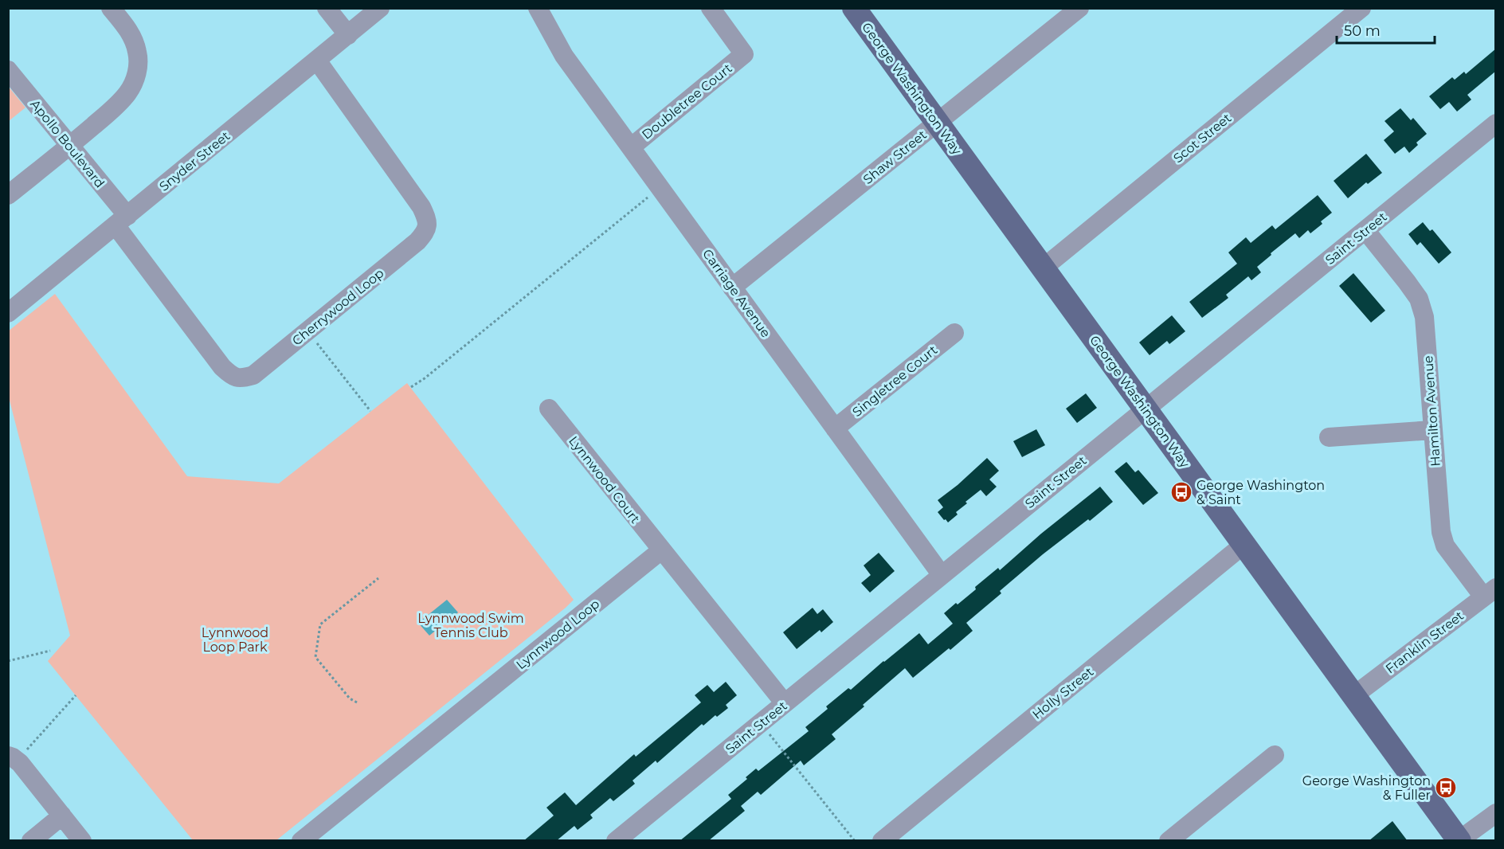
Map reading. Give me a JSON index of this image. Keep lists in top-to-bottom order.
{
  "streets": {
    "main road": ["George Washington Way"],
    "street": [
      "Doubletree Court",
      "Scot Street",
      "Apollo Boulevard",
      "Shaw Street",
      "Snyder Street",
      "Saint Street",
      "Carriage Avenue",
      "Cherrywood Loop",
      "Singletree Court",
      "Hamilton Avenue",
      "Lynnwood Court",
      "Lynnwood Loop",
      "Franklin Street",
      "Holly Street"
    ]
  },
  "crossings": [
    ["George Washington Way", "Scot Street"],
    ["George Washington Way", "Shaw Street"],
    ["George Washington Way", "Saint Street"],
    ["George Washington Way", "Franklin Street"],
    ["George Washington Way", "Holly Street"],
    ["Doubletree Court", "Carriage Avenue"],
    ["Apollo Boulevard", "Snyder Street"],
    ["Apollo Boulevard", "Cherrywood Loop"],
    ["Shaw Street", "Carriage Avenue"],
    ["Snyder Street", "Cherrywood Loop"],
    ["Saint Street", "Carriage Avenue"],
    ["Saint Street", "Hamilton Avenue"],
    ["Carriage Avenue", "Singletree Court"],
    ["Hamilton Avenue", "Franklin Street"],
    ["Lynnwood Court", "Lynnwood Loop"]
  ],
  "parks": ["Lynnwood Swim Tennis Club", "Lynnwood Loop Park"],
  "places": {
    "bus stop": ["George Washington & Saint", "George Washington & Fuller"]
  },
  "scale_bar": "50 m"
}
